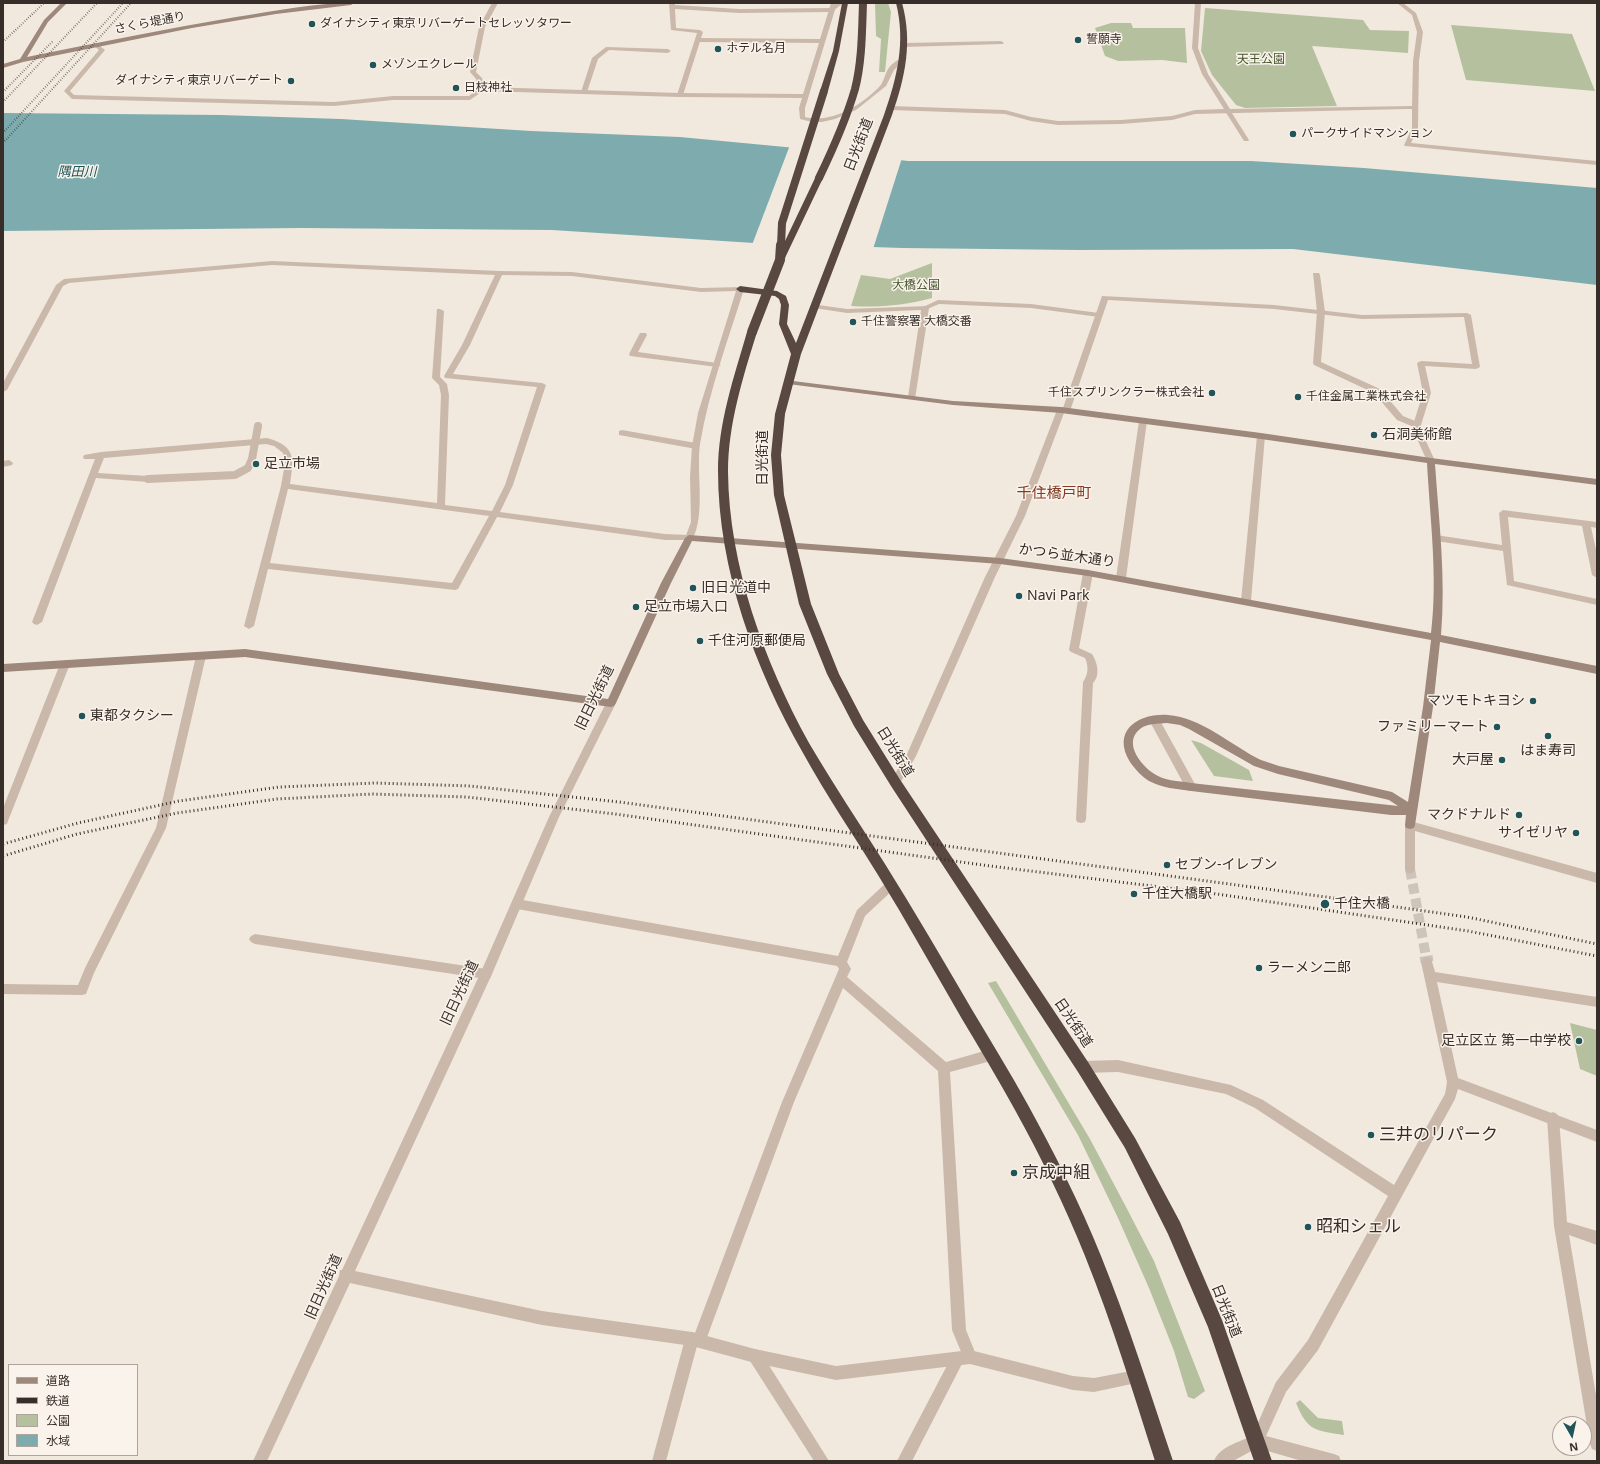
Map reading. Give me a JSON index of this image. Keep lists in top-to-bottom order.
{
  "streets": {
    "highway": ["日光街道"],
    "street": ["さくら堤通り", "かつら並木通り", "旧日光街道"]
  },
  "crossings": [
    ["日光街道", "かつら並木通り"],
    ["かつら並木通り", "旧日光街道"]
  ],
  "districts": ["千住橋戸町"],
  "water": ["隅田川"],
  "parks": ["天王公園", "大橋公園"],
  "places": [
    "ダイナシティ東京リバーゲートセレッソタワー",
    "誓願寺",
    "ホテル名月",
    "メゾンエクレール",
    "ダイナシティ東京リバーゲート",
    "日枝神社",
    "パークサイドマンション",
    "千住警察署 大橋交番",
    "千住スプリンクラー株式会社",
    "千住金属工業株式会社",
    "石洞美術館",
    "足立市場",
    "旧日光道中",
    "Navi Park",
    "足立市場入口",
    "千住河原郵便局",
    "マツモトキヨシ",
    "東都タクシー",
    "ファミリーマート",
    "はま寿司",
    "大戸屋",
    "マクドナルド",
    "サイゼリヤ",
    "セブン-イレブン",
    "千住大橋駅",
    "千住大橋",
    "ラーメン二郎",
    "足立区立 第一中学校",
    "三井のリパーク",
    "京成中組",
    "昭和シェル"
  ],
  "legend": [
    "道路",
    "鉄道",
    "公園",
    "水域"
  ],
  "north": "bottom"
}
